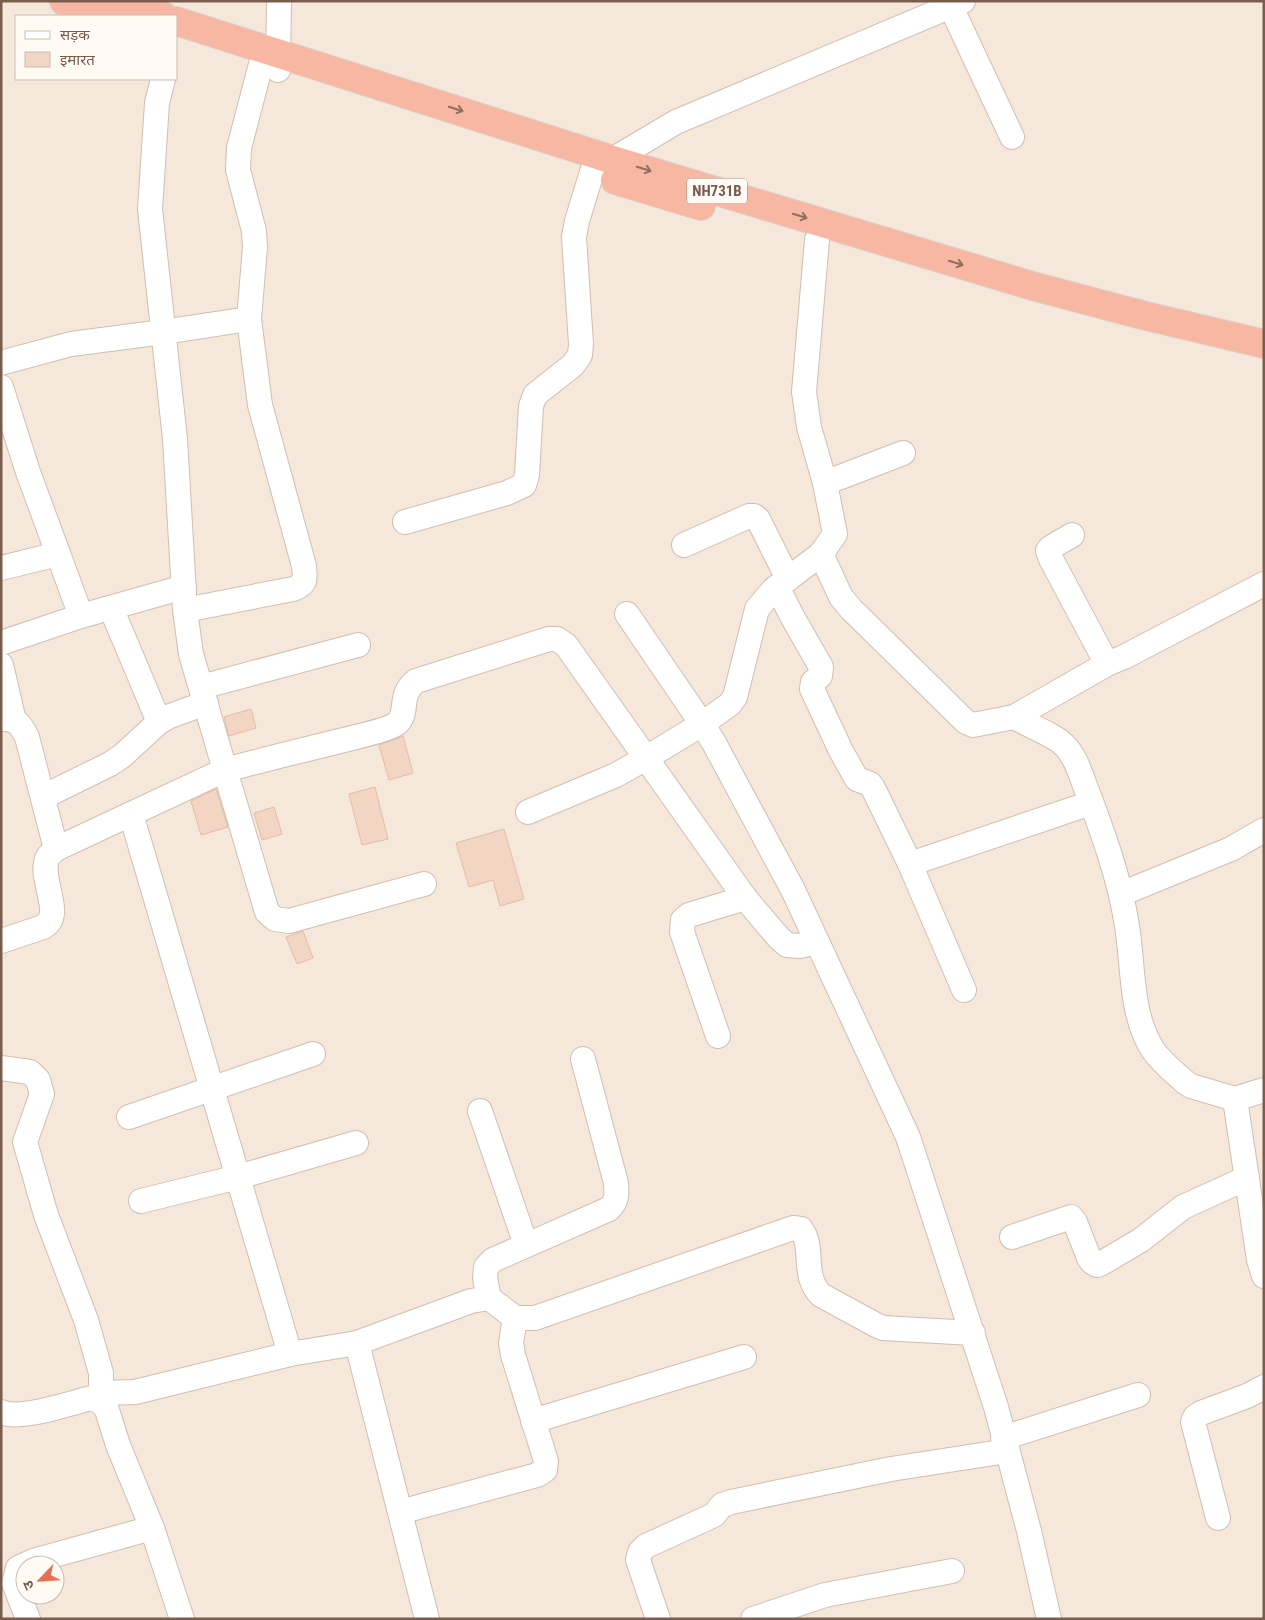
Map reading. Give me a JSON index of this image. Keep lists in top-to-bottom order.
{
  "streets": {
    "highway": ["NH731B"]
  },
  "legend": ["सड़क", "इमारत"],
  "north": "bottom left"
}
